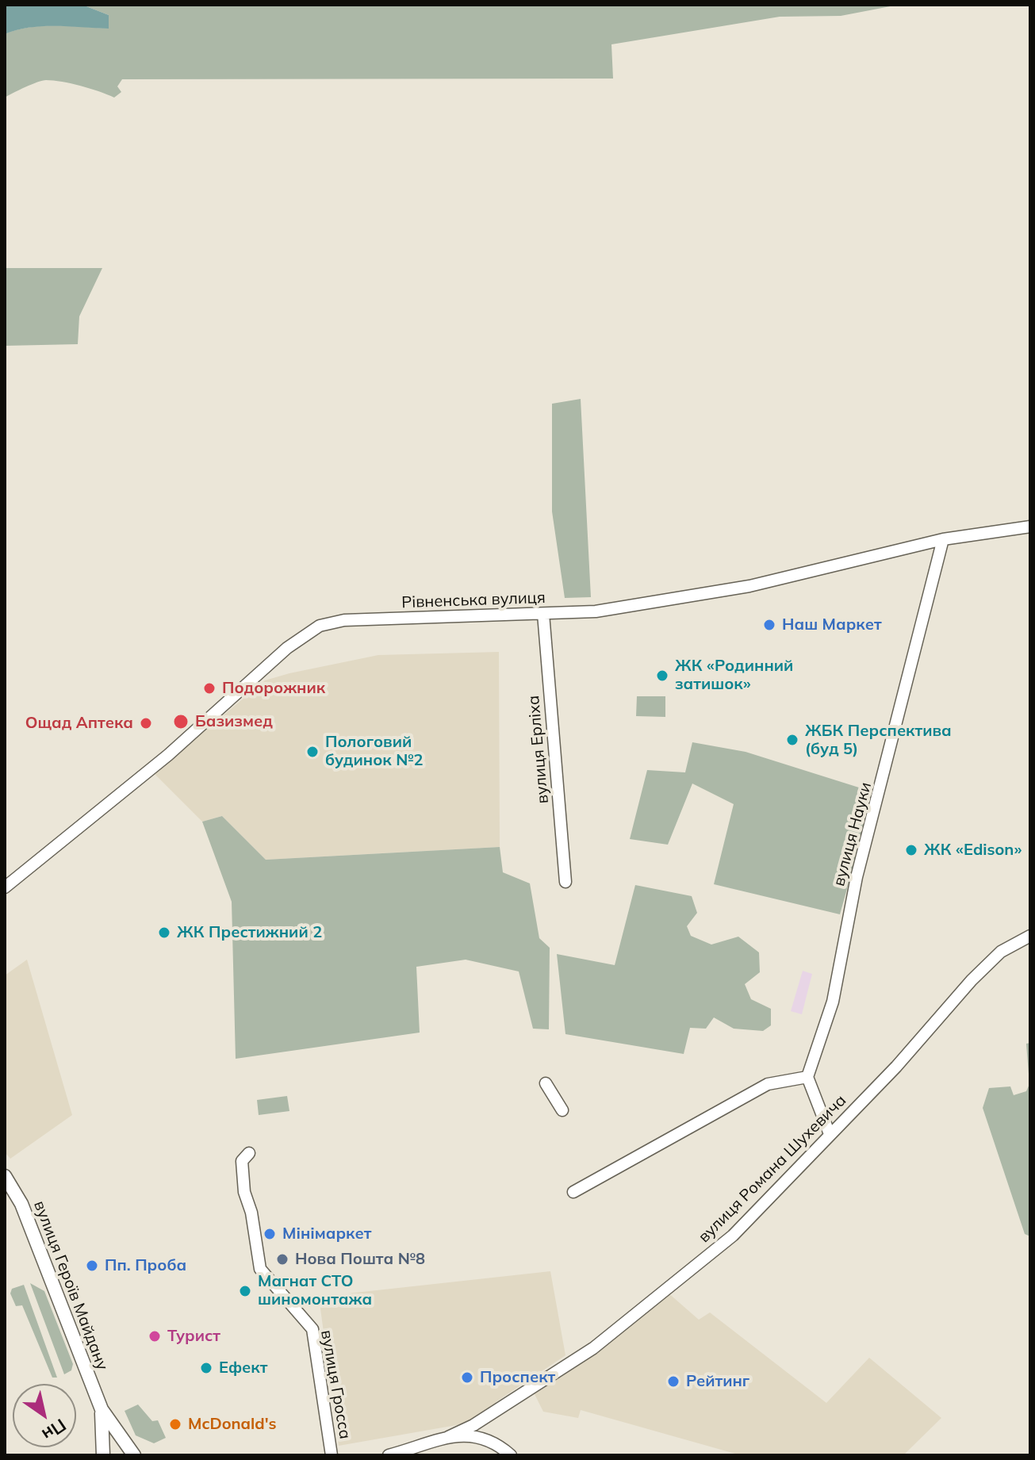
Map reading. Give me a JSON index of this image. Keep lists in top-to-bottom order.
{
  "streets": {
    "main road": ["вулиця Героїв Майдану"],
    "street": [
      "Рівненська вулиця",
      "вулиця Ерліха",
      "вулиця Науки",
      "вулиця Романа Шухевича",
      "вулиця Гросса"
    ]
  },
  "crossings": [
    ["Рівненська вулиця", "вулиця Ерліха"],
    ["Рівненська вулиця", "вулиця Науки"]
  ],
  "places": [
    "Наш Маркет",
    "ЖК «Родинний затишок»",
    "Подорожник",
    "Базизмед",
    "Ощад Аптека",
    "ЖБК Перспектива (буд 5)",
    "Пологовий будинок №2",
    "ЖК «Edison»",
    "ЖК Престижний 2",
    "Мінімаркет",
    "Нова Пошта №8",
    "Пп. Проба",
    "Магнат СТО шиномонтажа",
    "Турист",
    "Ефект",
    "Проспект",
    "Рейтинг",
    "McDonald's"
  ],
  "north": "bottom right"
}
